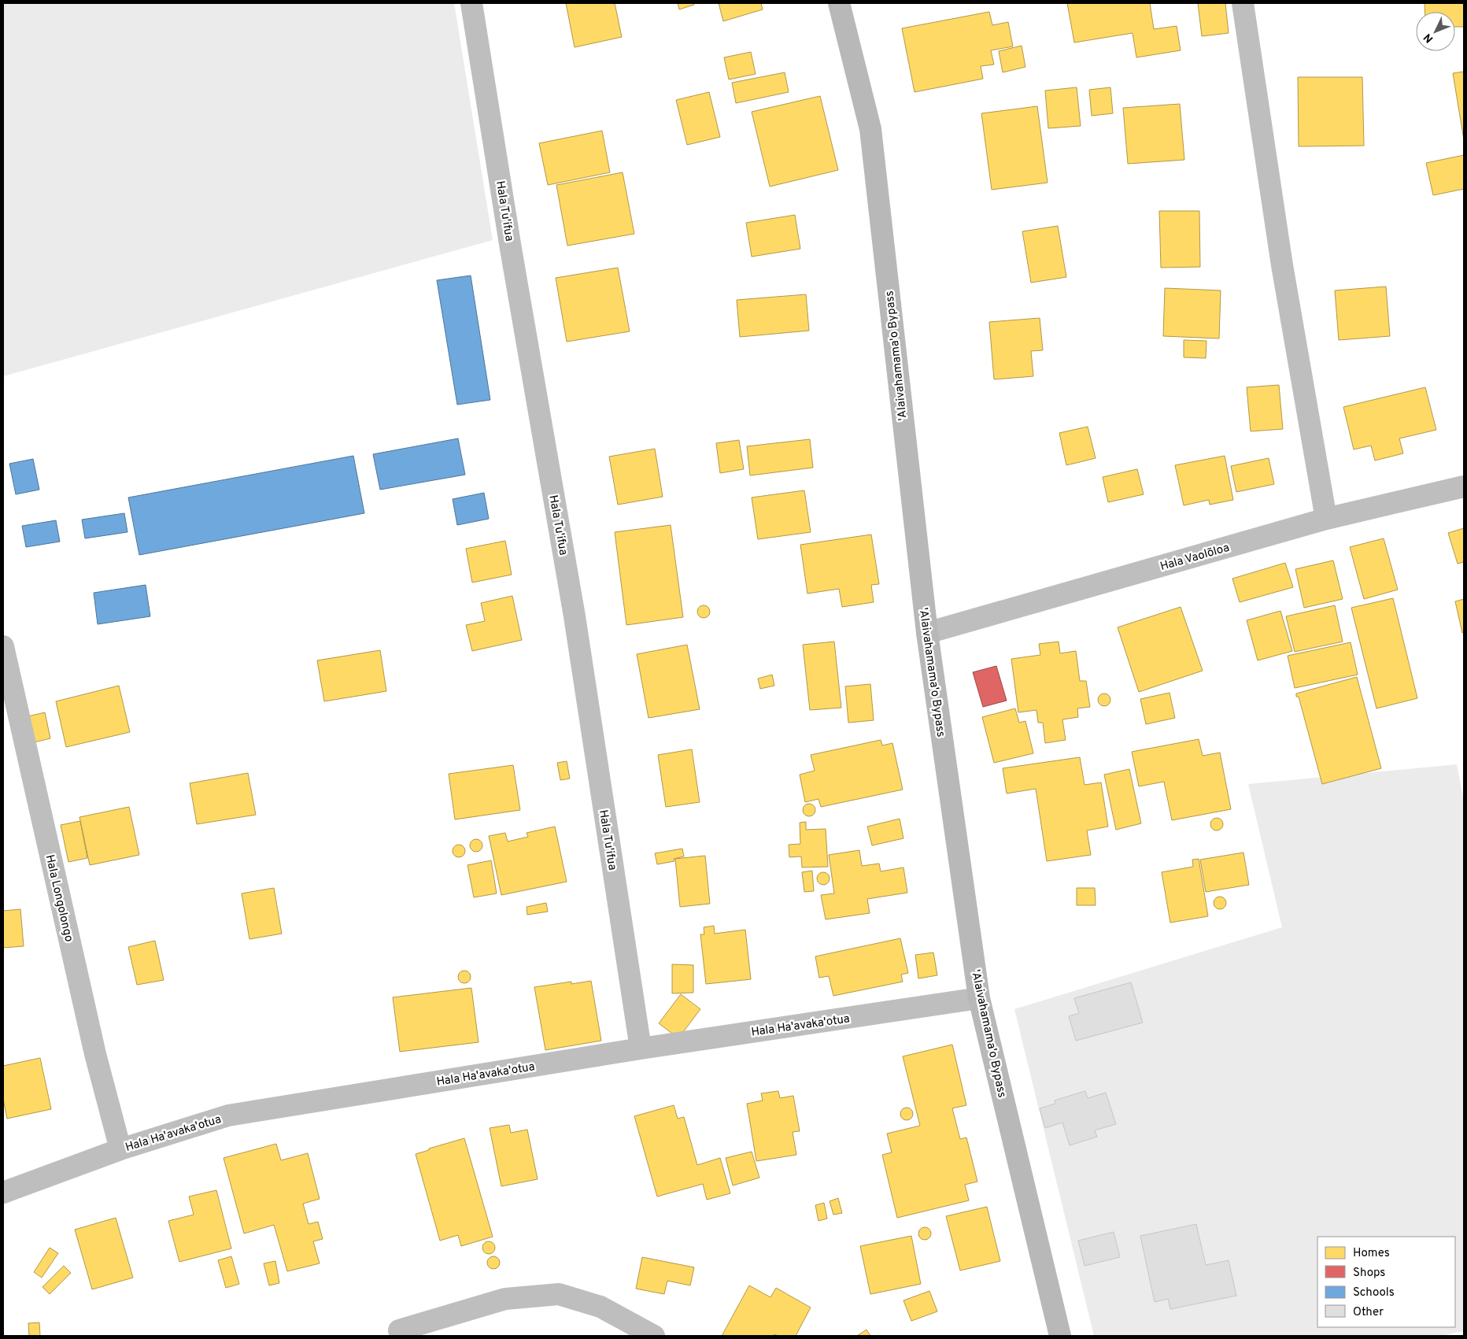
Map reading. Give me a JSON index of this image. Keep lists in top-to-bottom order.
{
  "streets": {
    "main road": ["'Alaivahamama'o Bypass"],
    "street": [
      "Hala Tu'ifua",
      "Hala Vaolōloa",
      "Hala Longolongo",
      "Hala Ha'avaka'otua"
    ]
  },
  "crossings": [
    ["Hala Tu'ifua", "Hala Ha'avaka'otua"],
    ["'Alaivahamama'o Bypass", "Hala Vaolōloa"],
    ["'Alaivahamama'o Bypass", "Hala Ha'avaka'otua"],
    ["Hala Longolongo", "Hala Ha'avaka'otua"]
  ],
  "legend": [
    "Homes",
    "Shops",
    "Schools",
    "Other"
  ],
  "north": "bottom left"
}
